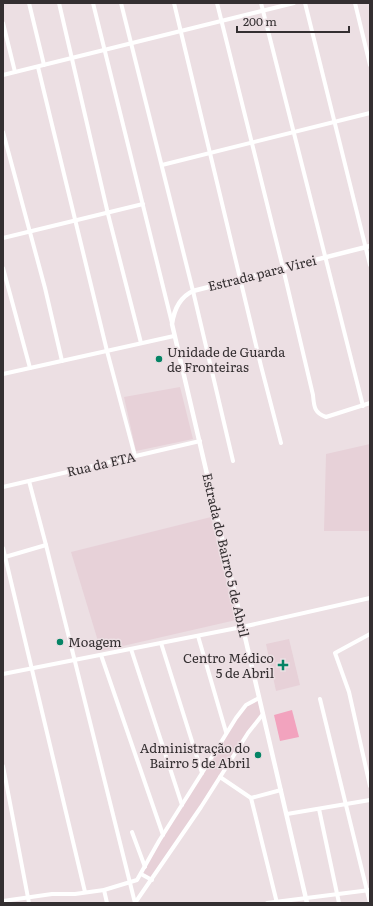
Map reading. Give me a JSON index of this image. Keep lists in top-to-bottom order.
{
  "streets": {
    "street": ["Estrada para Virei", "Rua da ETA", "Estrada do Bairro 5 de Abril"]
  },
  "crossings": [
    ["Estrada para Virei", "Estrada do Bairro 5 de Abril"],
    ["Rua da ETA", "Estrada do Bairro 5 de Abril"]
  ],
  "places": {
    "other": ["Unidade de Guarda de Fronteiras", "Moagem", "Administração do Bairro 5 de Abril"],
    "health": ["Centro Médico 5 de Abril"]
  },
  "scale_bar": "200 m"
}
